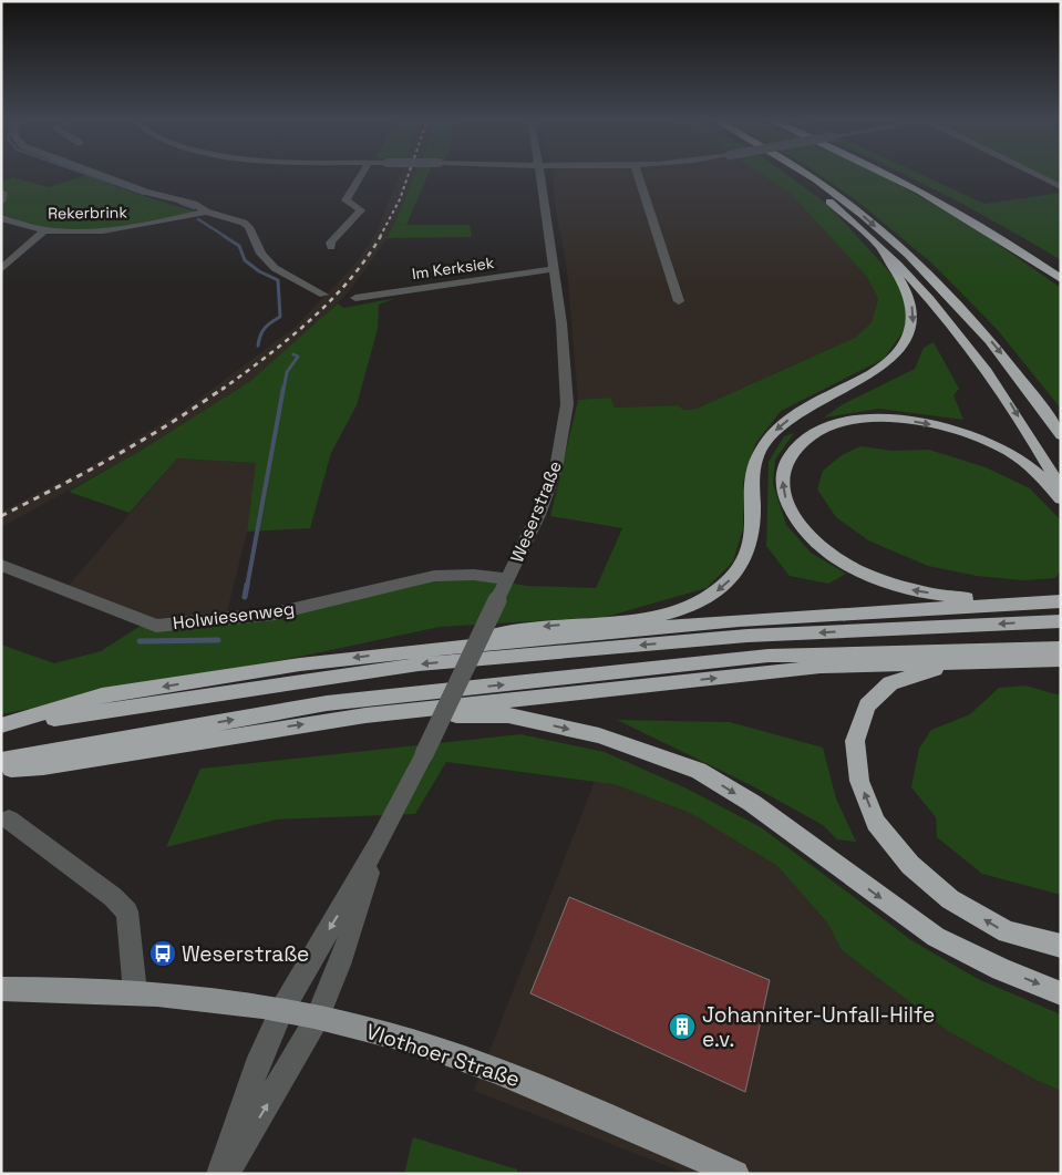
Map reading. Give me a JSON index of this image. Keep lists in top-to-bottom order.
{
  "streets": {
    "main road": ["Vlothoer Straße"],
    "street": [
      "Rekerbrink",
      "Im Kerksiek",
      "Weserstraße",
      "Holwiesenweg"
    ]
  },
  "crossings": [
    ["Im Kerksiek", "Weserstraße"],
    ["Weserstraße", "Holwiesenweg"],
    ["Weserstraße", "Vlothoer Straße"]
  ],
  "places": {
    "bus stop": ["Weserstraße"],
    "building": ["Johanniter-Unfall-Hilfe e.v."]
  }
}
